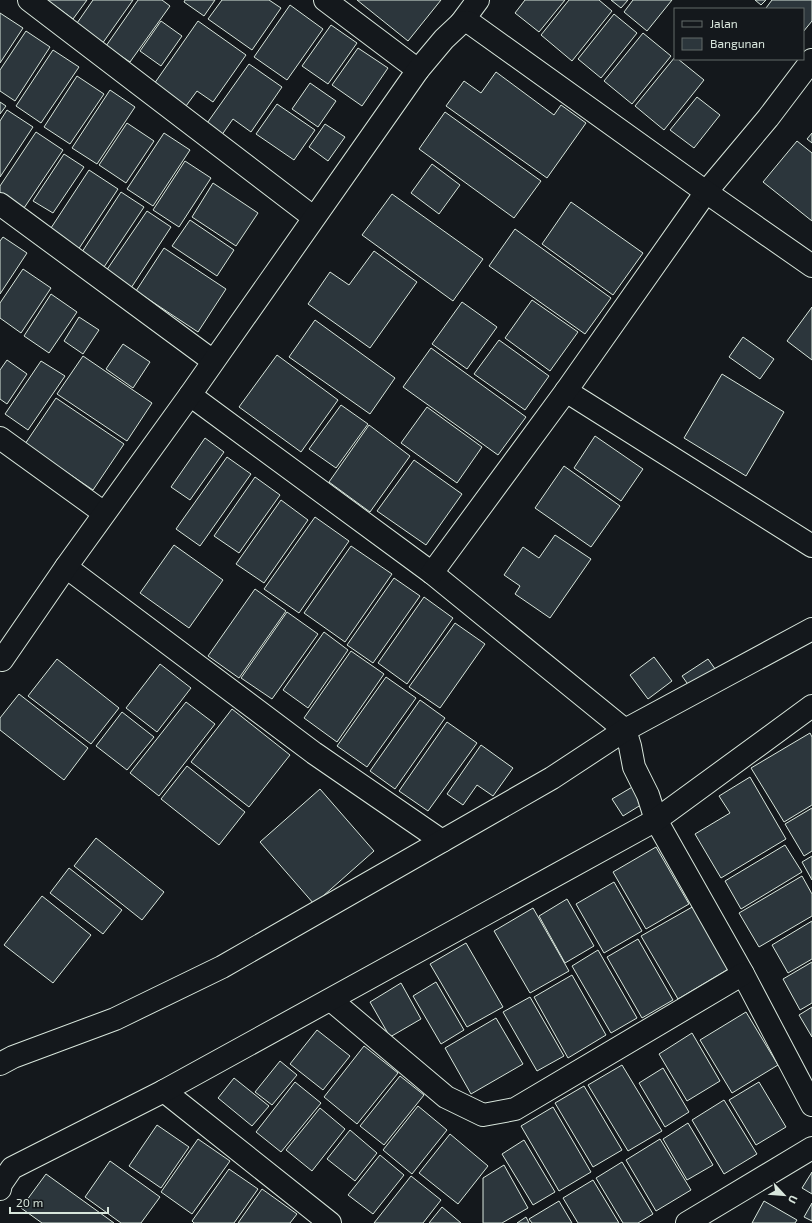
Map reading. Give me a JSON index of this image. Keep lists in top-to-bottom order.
{
  "legend": ["Jalan", "Bangunan"],
  "scale_bar": "20 m",
  "north": "bottom right"
}
